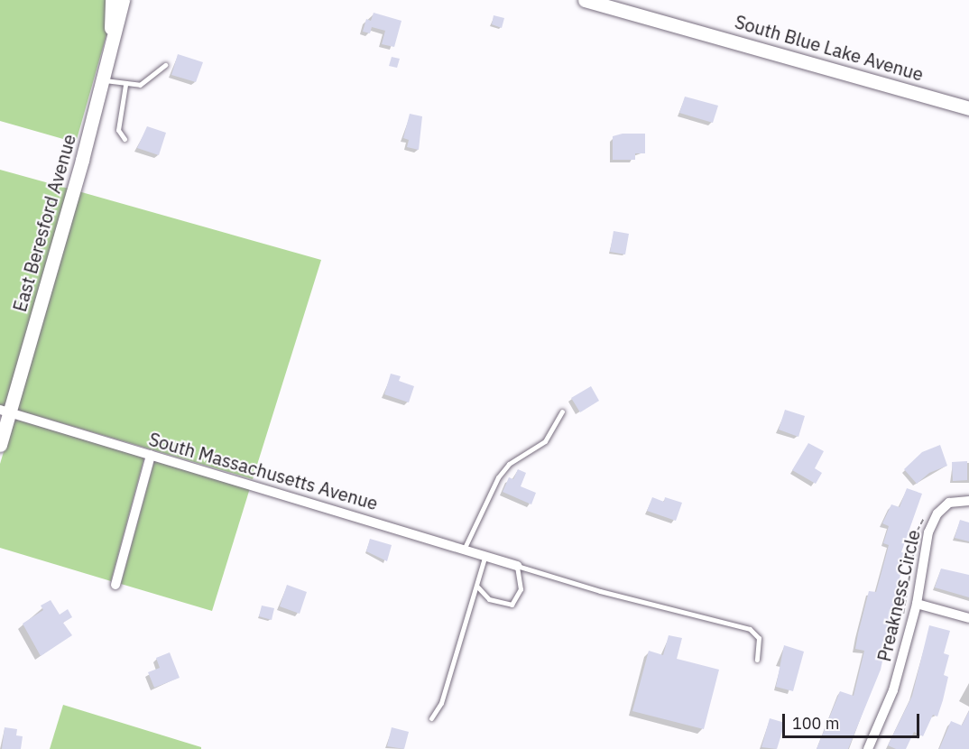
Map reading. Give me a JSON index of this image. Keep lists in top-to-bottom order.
{
  "streets": {
    "street": [
      "South Blue Lake Avenue",
      "East Beresford Avenue",
      "South Massachusetts Avenue",
      "Preakness Circle"
    ]
  },
  "crossings": [
    ["East Beresford Avenue", "South Massachusetts Avenue"]
  ],
  "scale_bar": "100 m"
}
